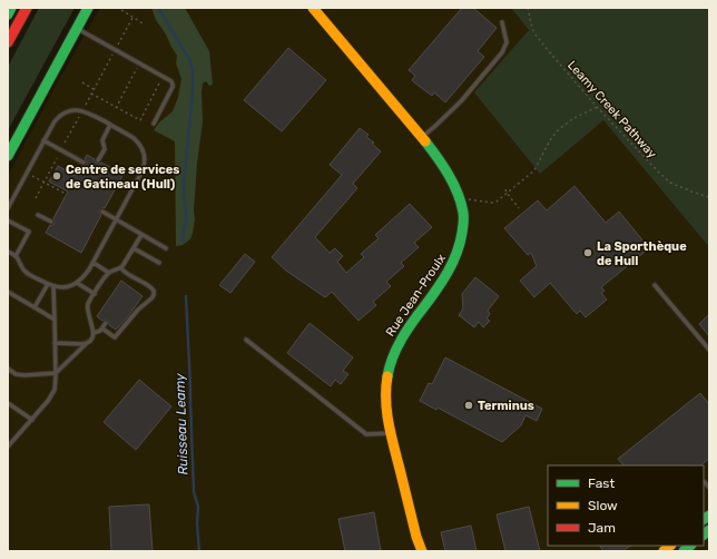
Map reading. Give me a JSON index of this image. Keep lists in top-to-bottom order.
{
  "streets": {
    "main road": ["Rue Jean-Proulx"],
    "path": ["Leamy Creek Pathway"]
  },
  "water": ["Ruisseau Leamy"],
  "places": ["Centre de services de Gatineau (Hull)", "La Sporthèque de Hull", "Terminus"],
  "legend": ["Fast", "Slow", "Jam"]
}
